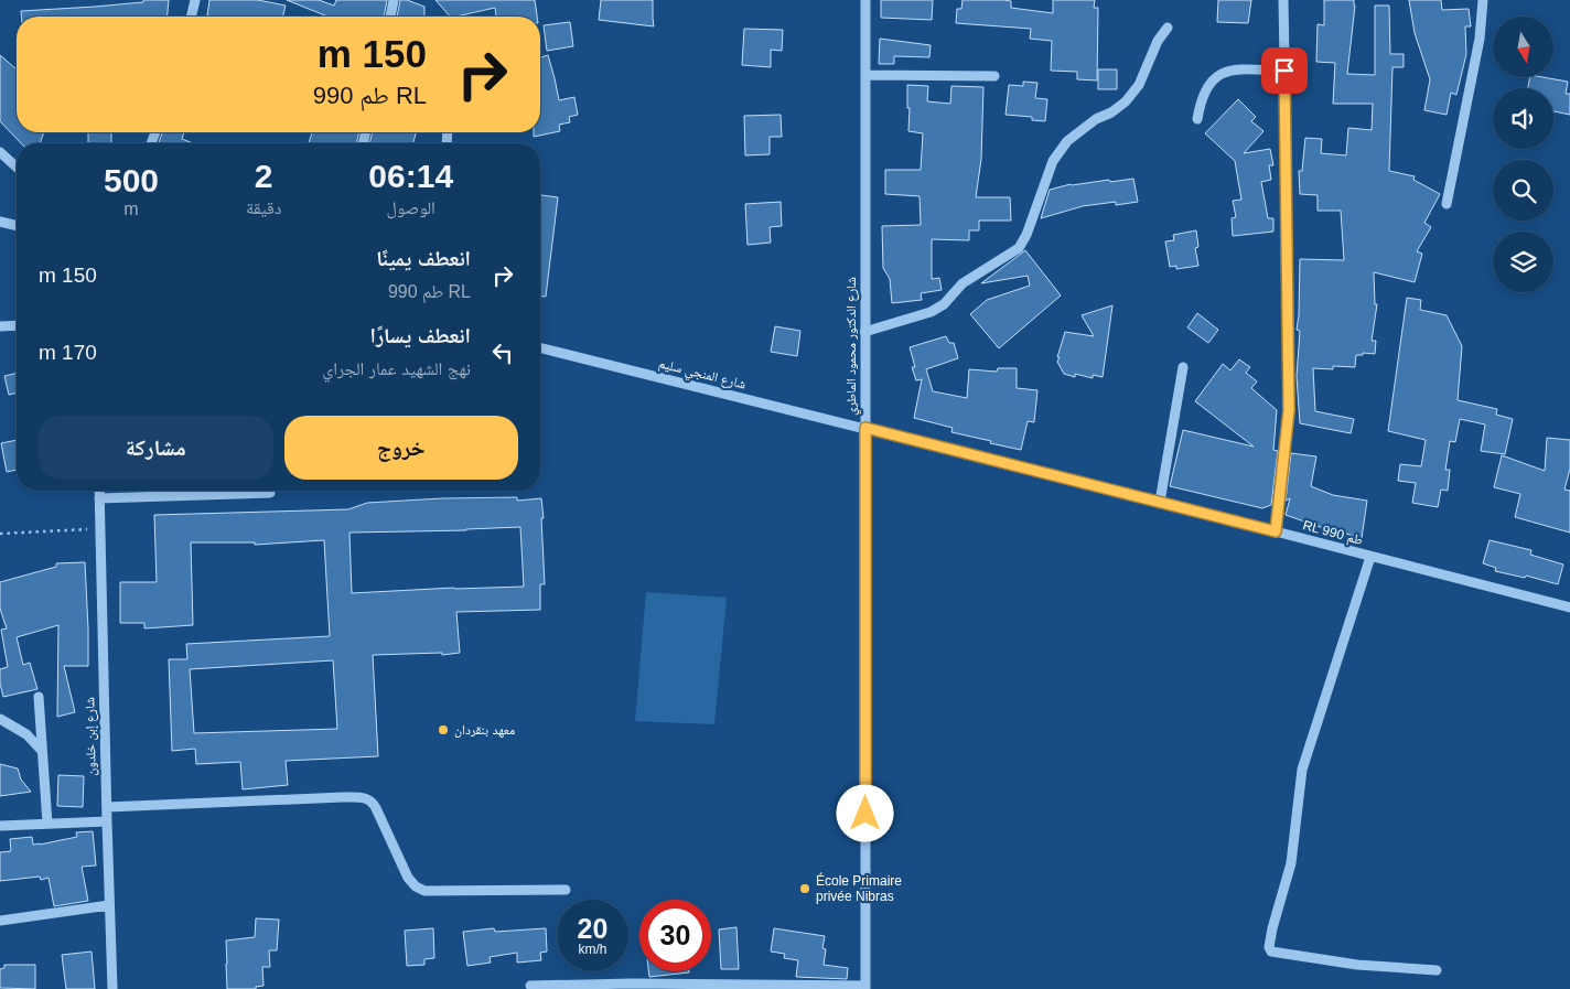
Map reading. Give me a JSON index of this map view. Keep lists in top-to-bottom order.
{
  "streets": {
    "street": [
      "شارع الدكتور محمود الماطري",
      "شارع المنجي سليم",
      "RL طم 990",
      "شارع إبن خلدون"
    ]
  },
  "crossings": [
    ["شارع الدكتور محمود الماطري", "شارع المنجي سليم"],
    ["شارع الدكتور محمود الماطري", "RL طم 990"],
    ["شارع المنجي سليم", "RL طم 990"]
  ],
  "places": ["معهد بنقردان", "École Primaire privée Nibras"],
  "north": "bottom",
  "page": {
    "turn": ["150 m", "RL طم 990"],
    "eta": [
      "06:14",
      "الوصول",
      "2",
      "دقيقة",
      "500",
      "m"
    ],
    "list": [
      {
        "name": "انعطف يمينًا",
        "note": "RL طم 990",
        "value": "150 m"
      },
      {
        "name": "انعطف يسارًا",
        "note": "نهج الشهيد عمار الجراي",
        "value": "170 m"
      }
    ],
    "buttons": ["خروج", "مشاركة"],
    "speed": "20 km/h",
    "limit": "30"
  }
}
